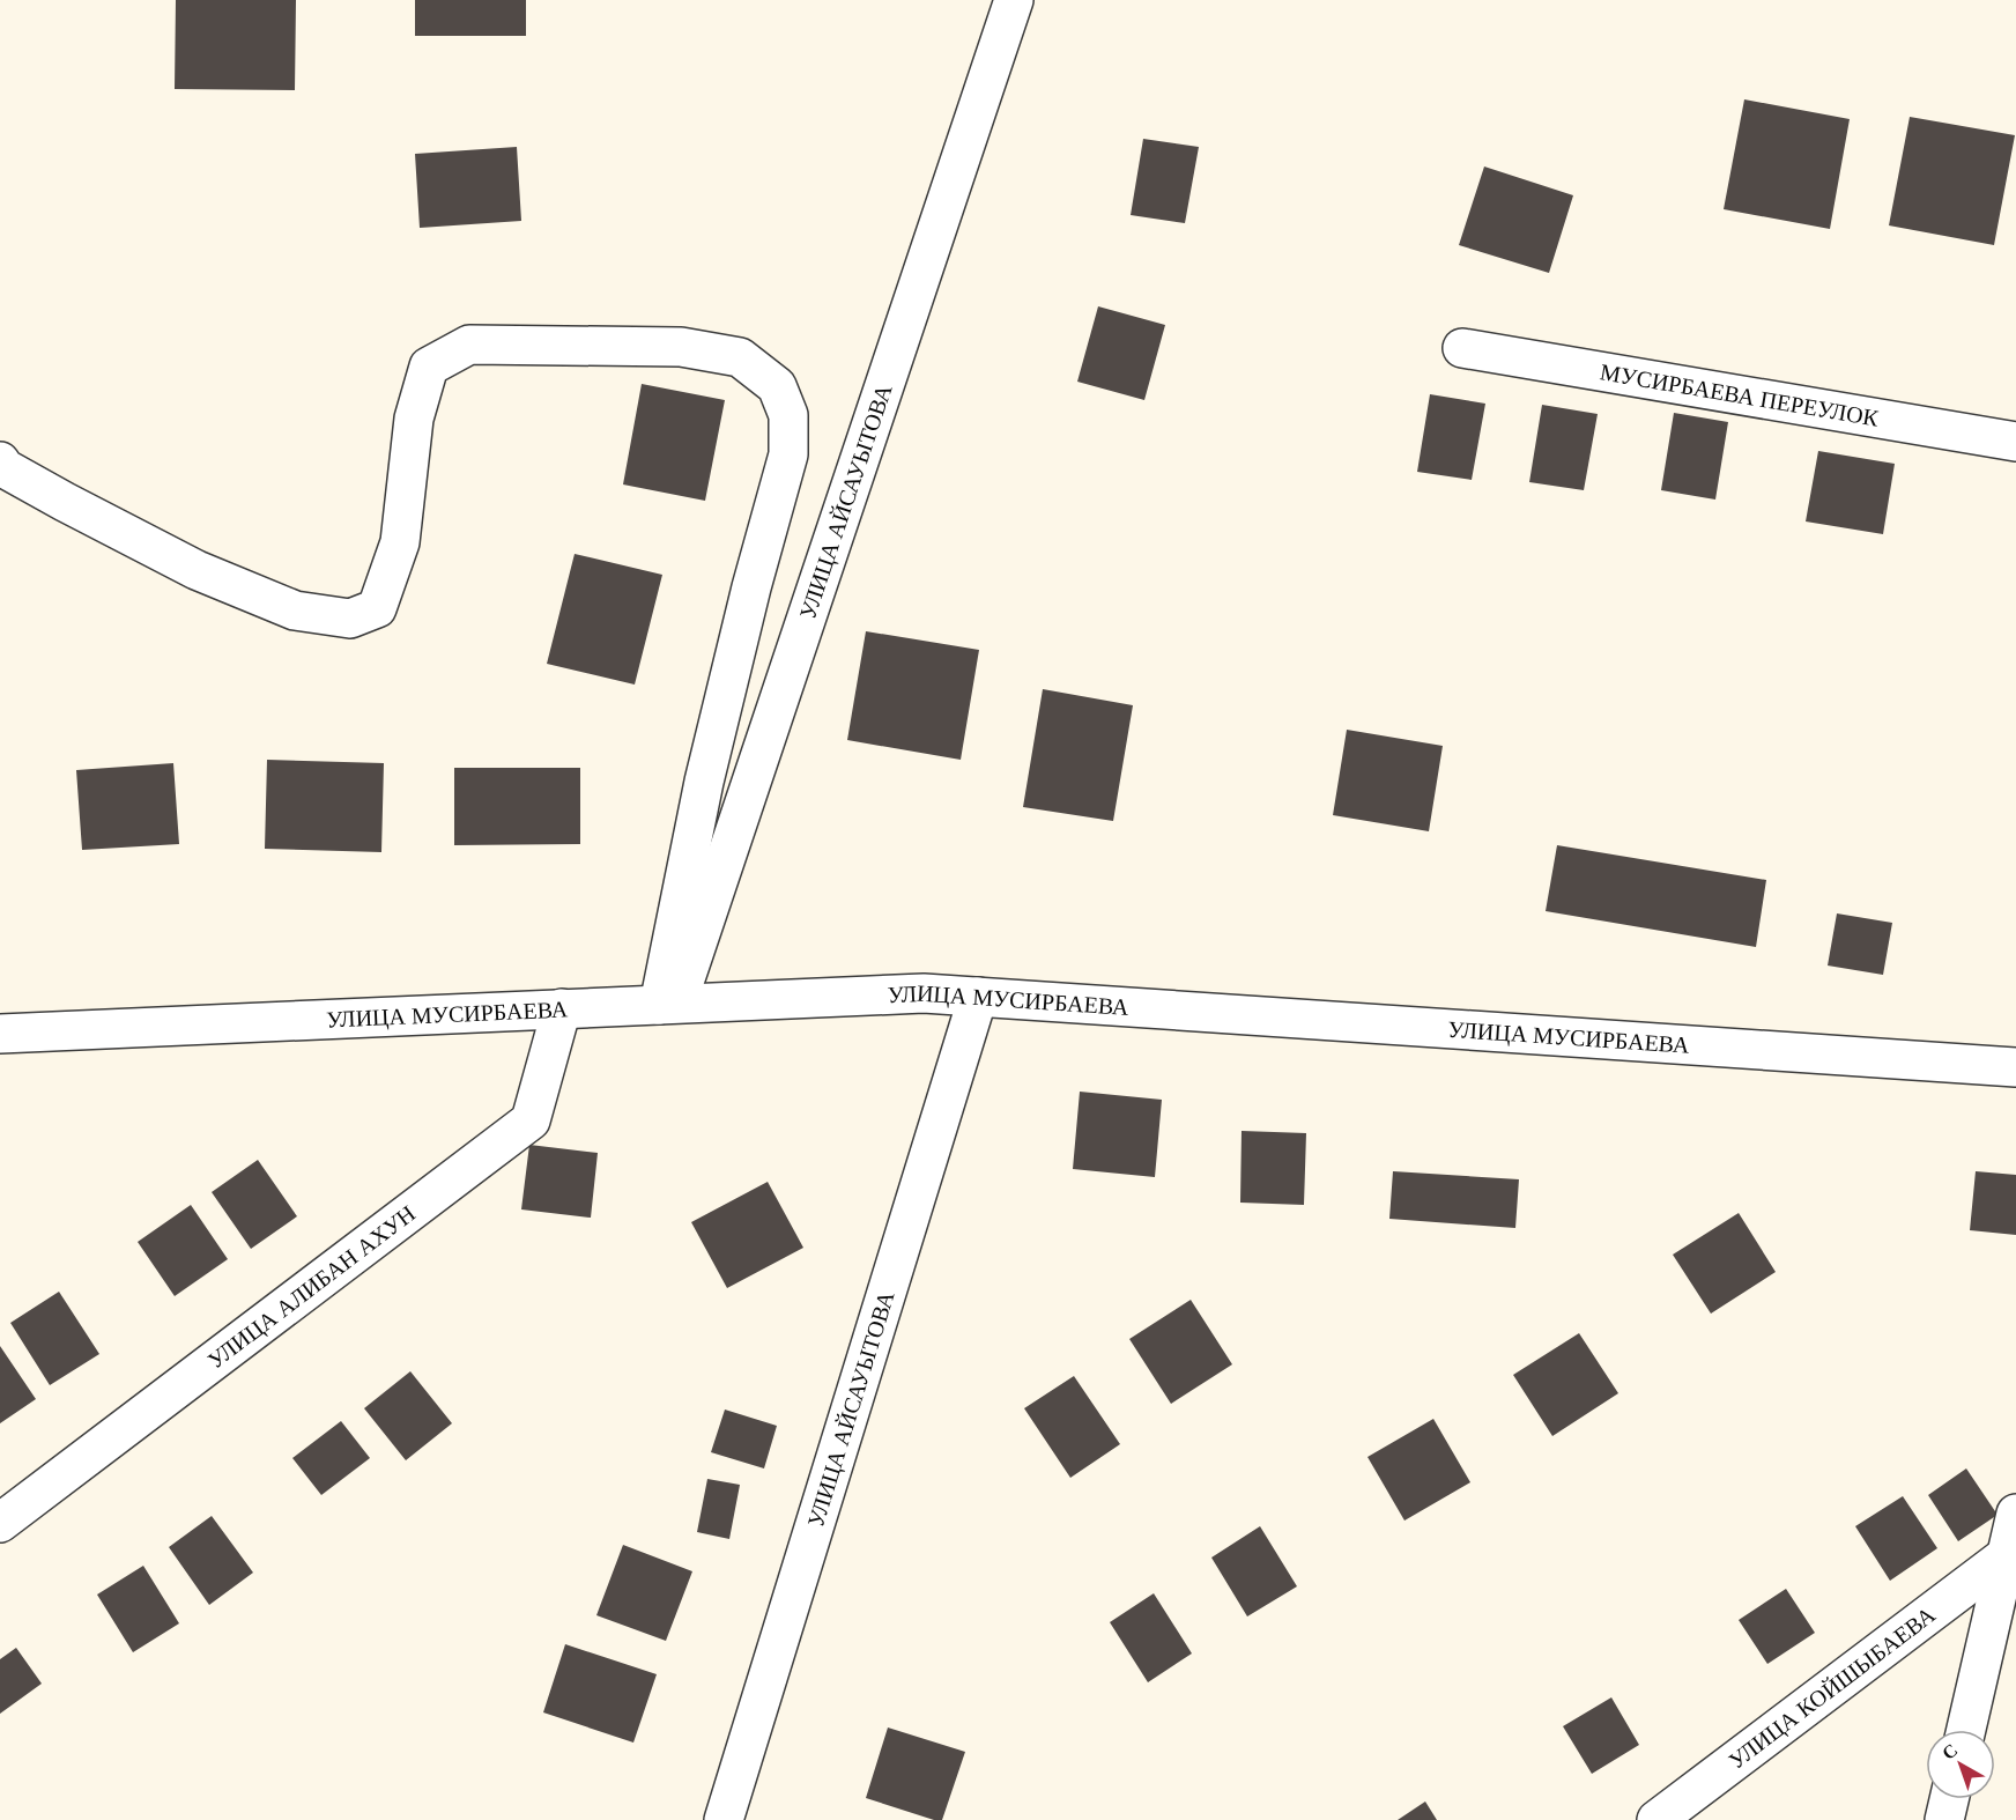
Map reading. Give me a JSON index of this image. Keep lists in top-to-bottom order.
{
  "streets": {
    "street": [
      "МУСИРБАЕВА ПЕРЕУЛОК",
      "УЛИЦА АЙСАУЫТОВА",
      "УЛИЦА МУСИРБАЕВА",
      "УЛИЦА АЛИБАН АХУН",
      "УЛИЦА КОЙШЫБАЕВА"
    ]
  },
  "crossings": [
    ["УЛИЦА АЙСАУЫТОВА", "УЛИЦА МУСИРБАЕВА"],
    ["УЛИЦА МУСИРБАЕВА", "УЛИЦА АЛИБАН АХУН"]
  ],
  "north": "top left"
}
